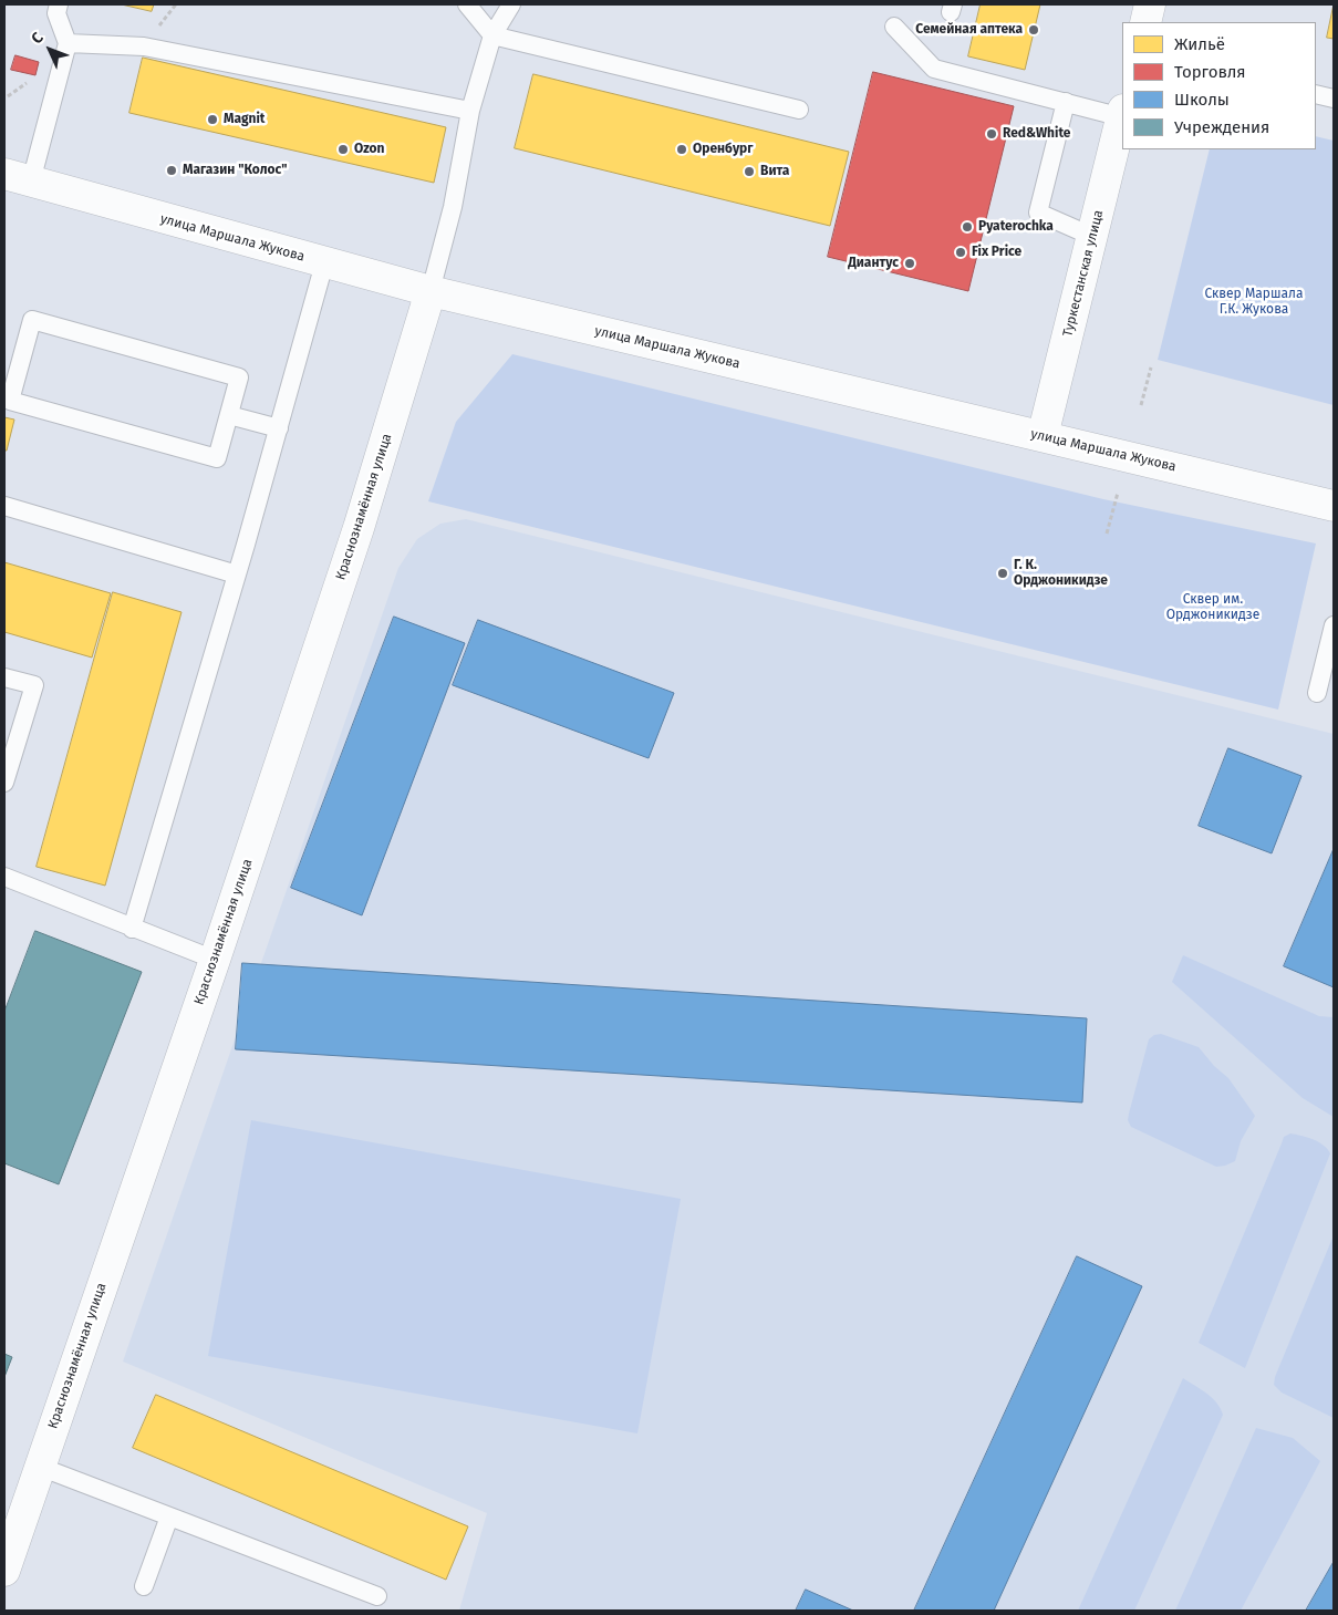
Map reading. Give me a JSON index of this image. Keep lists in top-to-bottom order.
{
  "streets": {
    "main road": ["улица Маршала Жукова", "Туркестанская улица", "Краснознамённая улица"]
  },
  "crossings": [
    ["улица Маршала Жукова", "Туркестанская улица"],
    ["улица Маршала Жукова", "Краснознамённая улица"]
  ],
  "parks": ["Сквер Маршала Г.К. Жукова", "Сквер им. Орджоникидзе"],
  "places": [
    "Семейная аптека",
    "Magnit",
    "Red&White",
    "Ozon",
    "Оренбург",
    "Магазин \"Колос\"",
    "Вита",
    "Pyaterochka",
    "Fix Price",
    "Диантус",
    "Г. К. Орджоникидзе"
  ],
  "legend": [
    "Жильё",
    "Торговля",
    "Школы",
    "Учреждения"
  ],
  "north": "top left"
}
